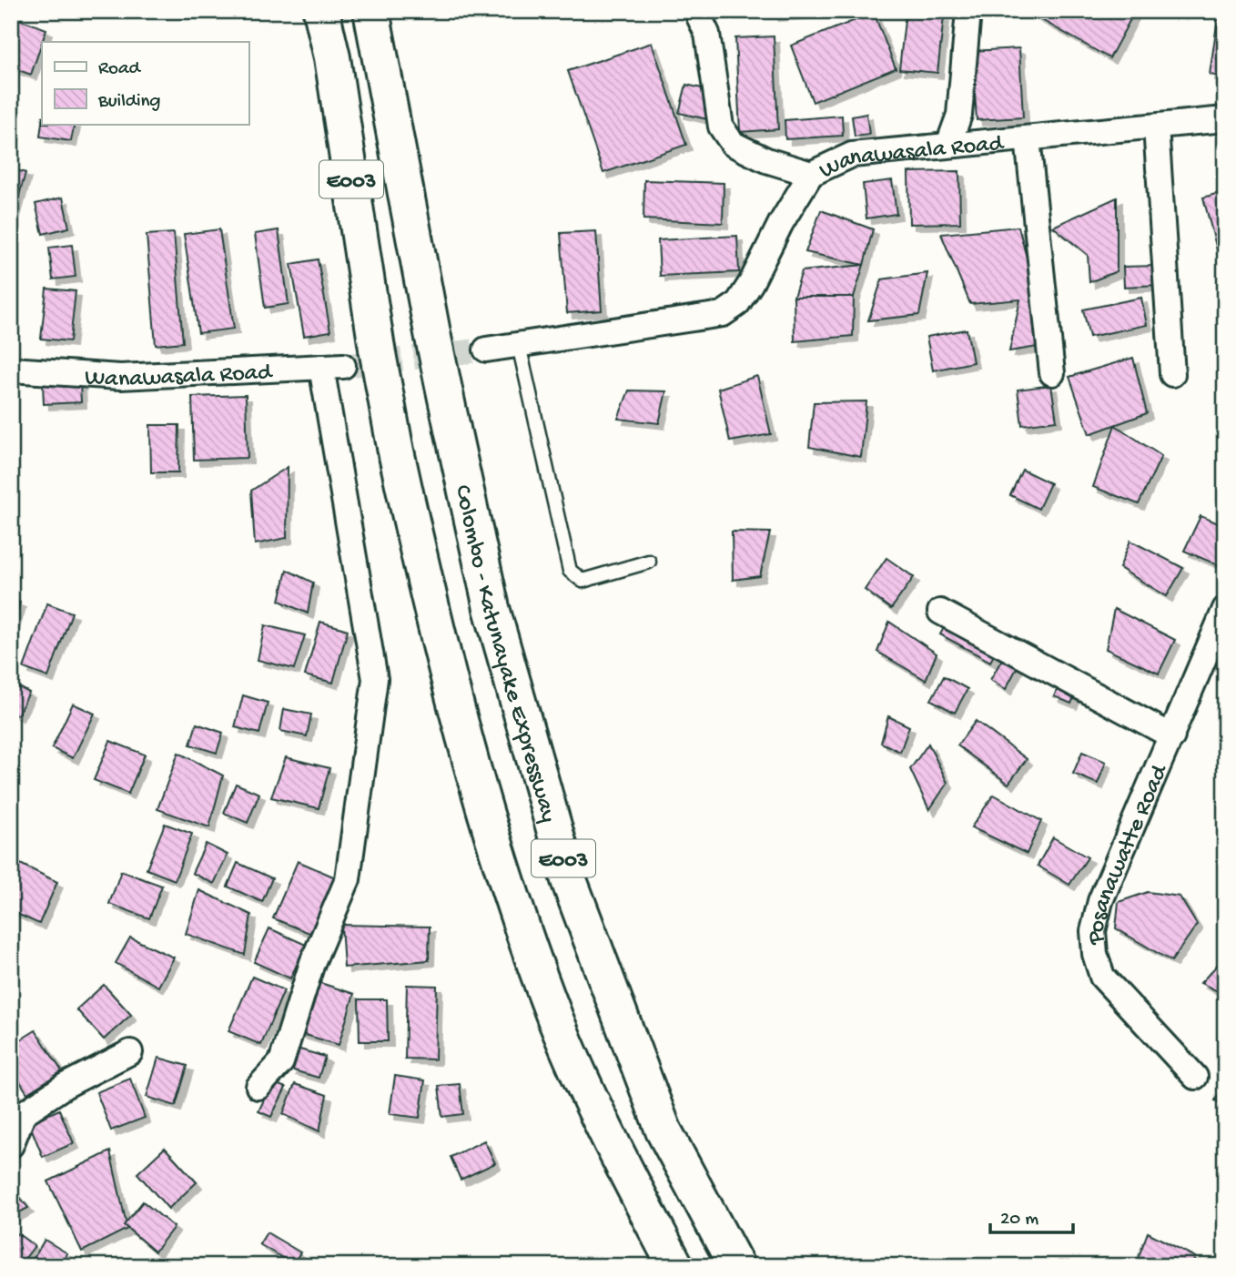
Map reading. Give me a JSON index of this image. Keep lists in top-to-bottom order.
{
  "streets": {
    "highway": ["E003", "Colombo - Katunayake Expressway"],
    "street": ["Wanawasala Road", "Posanawatte Road"]
  },
  "legend": ["Road", "Building"],
  "scale_bar": "20 m"
}
